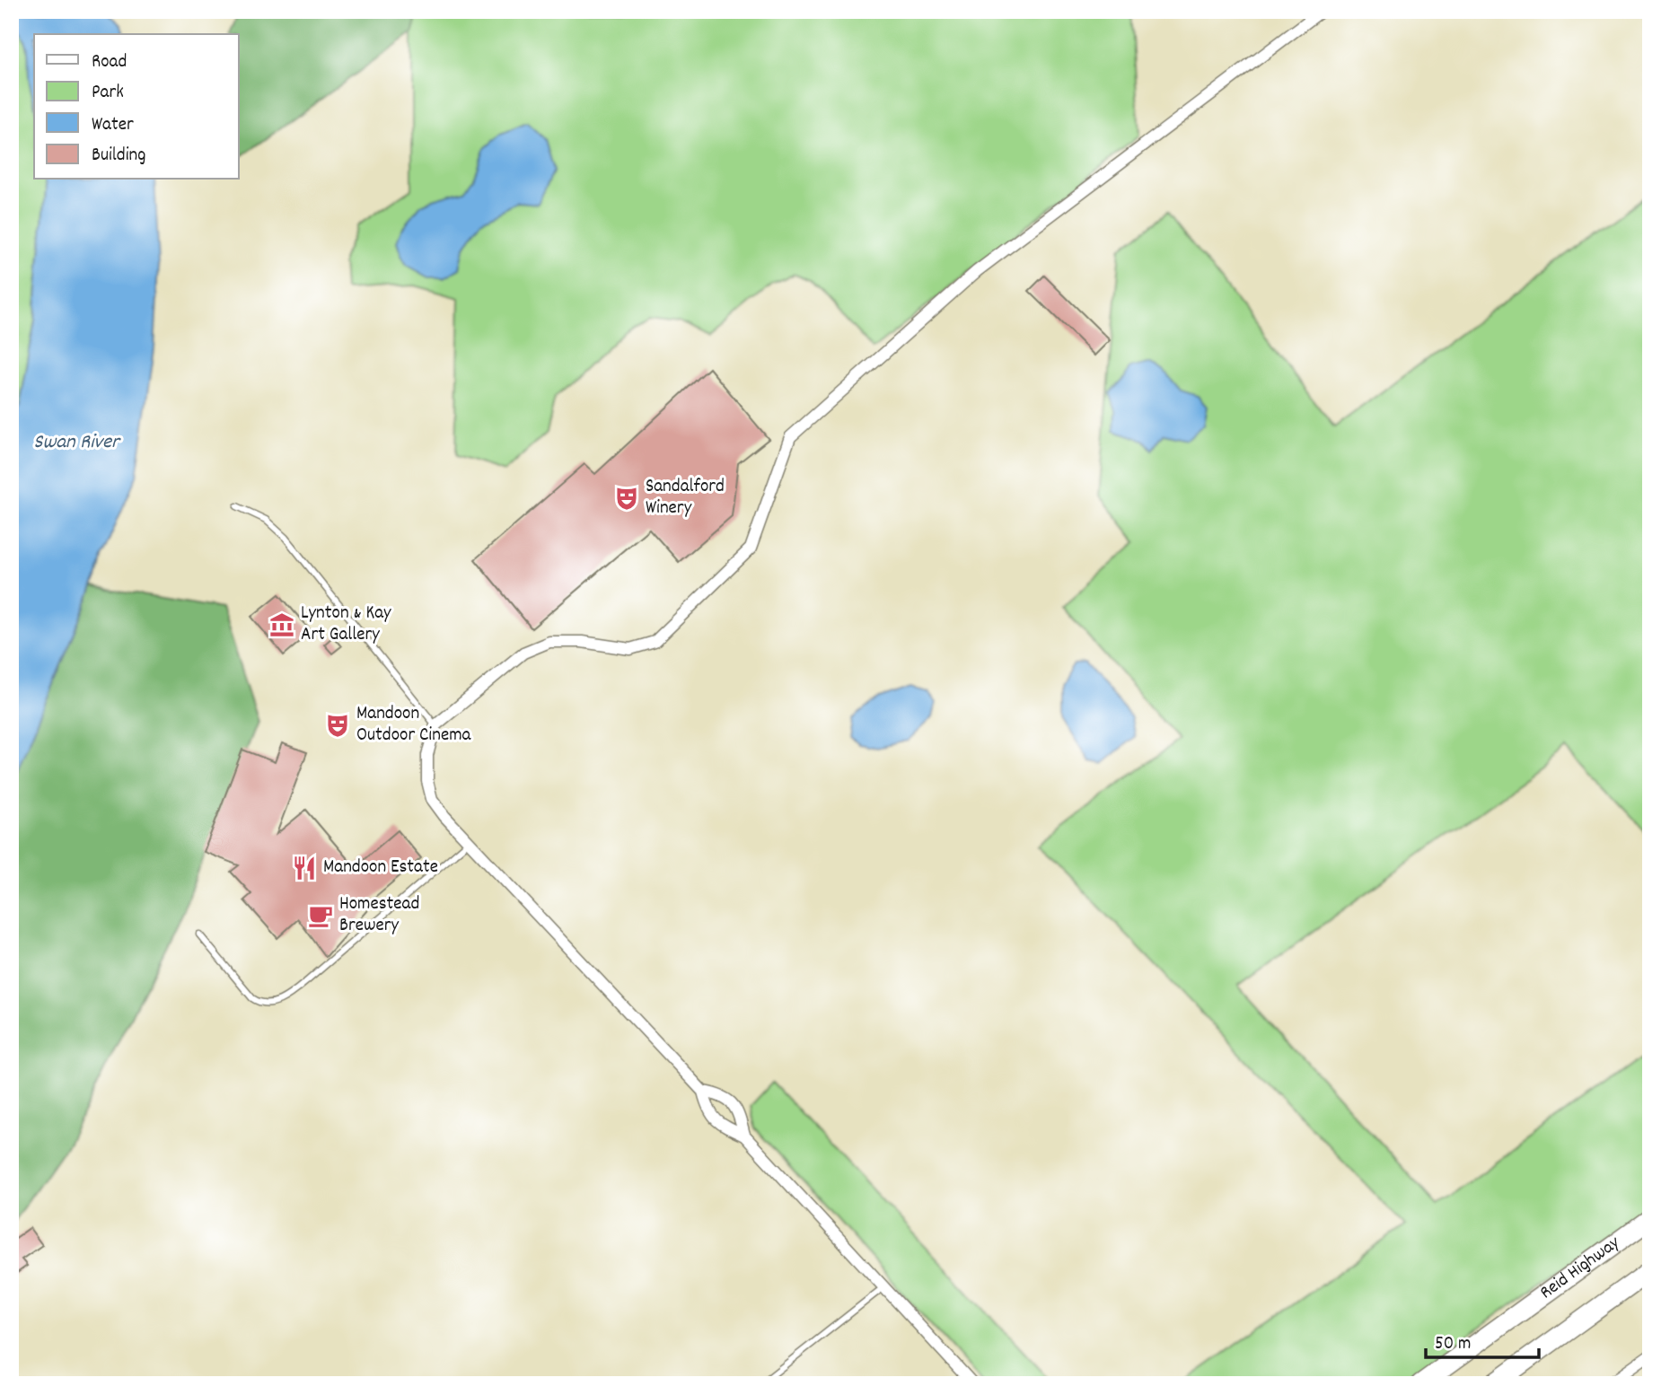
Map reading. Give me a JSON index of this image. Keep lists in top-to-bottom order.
{
  "streets": {
    "highway": ["Reid Highway"]
  },
  "water": ["Swan River"],
  "places": {
    "theatre": ["Sandalford Winery", "Mandoon Outdoor Cinema"],
    "museum": ["Lynton & Kay Art Gallery"],
    "restaurant": ["Mandoon Estate"],
    "cafe": ["Homestead Brewery"]
  },
  "legend": [
    "Road",
    "Park",
    "Water",
    "Building"
  ],
  "scale_bar": "50 m"
}
